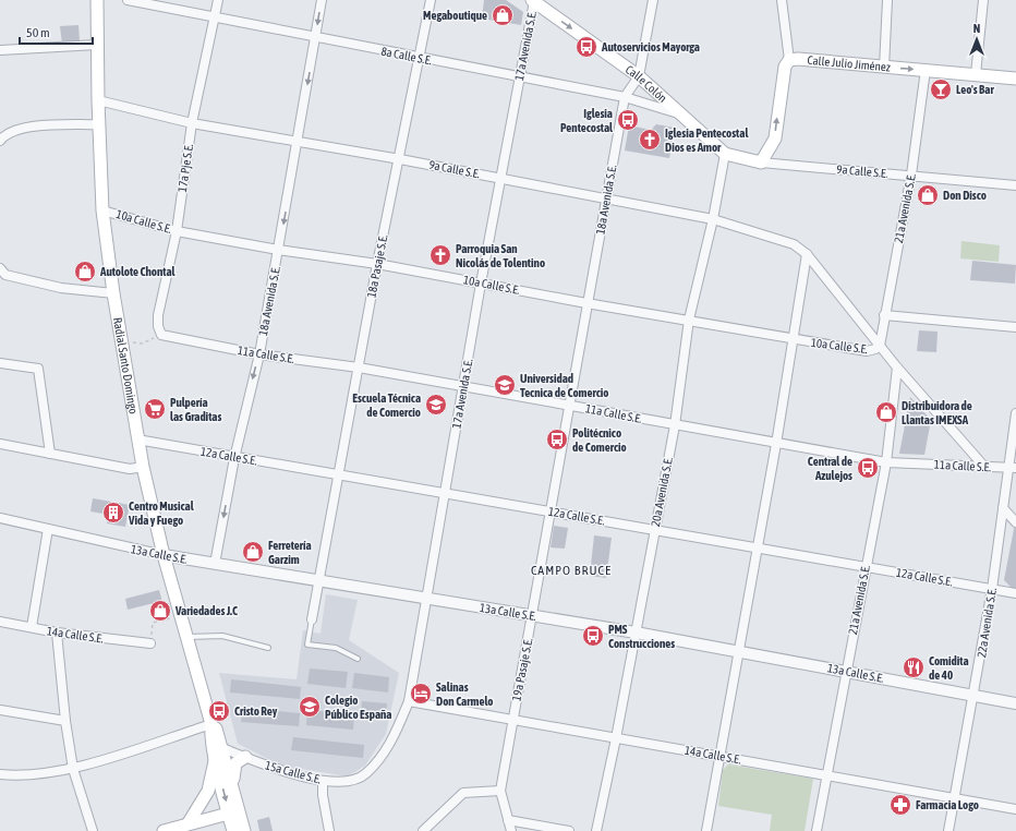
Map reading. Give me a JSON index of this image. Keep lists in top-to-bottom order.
{
  "streets": {
    "main road": ["Calle Julio Jiménez", "Calle Colón", "Radial Santo Domingo"],
    "street": [
      "17a Avenida S.E.",
      "8a Calle S.E.",
      "17a Pje S.E.",
      "9a Calle S.E.",
      "18a Avenida S.E.",
      "21a Avenida S.E.",
      "10a Calle S.E.",
      "18a Pasaje S.E.",
      "11a Calle S.E.",
      "12a Calle S.E.",
      "20a Avenida S.E.",
      "13a Calle S.E.",
      "22a Avenida S.E.",
      "14a Calle S.E.",
      "19a Pasaje S.E.",
      "15a Calle S.E."
    ]
  },
  "crossings": [
    ["17a Avenida S.E.", "8a Calle S.E."],
    ["17a Avenida S.E.", "Calle Colón"],
    ["17a Avenida S.E.", "9a Calle S.E."],
    ["17a Avenida S.E.", "10a Calle S.E."],
    ["17a Avenida S.E.", "11a Calle S.E."],
    ["17a Avenida S.E.", "12a Calle S.E."],
    ["17a Avenida S.E.", "13a Calle S.E."],
    ["17a Avenida S.E.", "14a Calle S.E."],
    ["17a Avenida S.E.", "15a Calle S.E."],
    ["8a Calle S.E.", "Calle Colón"],
    ["8a Calle S.E.", "17a Pje S.E."],
    ["8a Calle S.E.", "18a Avenida S.E."],
    ["8a Calle S.E.", "18a Pasaje S.E."],
    ["Calle Julio Jiménez", "21a Avenida S.E."],
    ["Calle Colón", "9a Calle S.E."],
    ["Calle Colón", "18a Avenida S.E."],
    ["Calle Colón", "20a Avenida S.E."],
    ["17a Pje S.E.", "9a Calle S.E."],
    ["17a Pje S.E.", "10a Calle S.E."],
    ["17a Pje S.E.", "11a Calle S.E."],
    ["9a Calle S.E.", "18a Avenida S.E."],
    ["9a Calle S.E.", "21a Avenida S.E."],
    ["9a Calle S.E.", "18a Pasaje S.E."],
    ["9a Calle S.E.", "Radial Santo Domingo"],
    ["9a Calle S.E.", "20a Avenida S.E."],
    ["18a Avenida S.E.", "10a Calle S.E."],
    ["18a Avenida S.E.", "11a Calle S.E."],
    ["18a Avenida S.E.", "12a Calle S.E."],
    ["18a Avenida S.E.", "13a Calle S.E."],
    ["18a Avenida S.E.", "19a Pasaje S.E."],
    ["21a Avenida S.E.", "10a Calle S.E."],
    ["21a Avenida S.E.", "11a Calle S.E."],
    ["21a Avenida S.E.", "12a Calle S.E."],
    ["21a Avenida S.E.", "13a Calle S.E."],
    ["21a Avenida S.E.", "14a Calle S.E."],
    ["10a Calle S.E.", "18a Pasaje S.E."],
    ["10a Calle S.E.", "Radial Santo Domingo"],
    ["10a Calle S.E.", "20a Avenida S.E."],
    ["18a Pasaje S.E.", "11a Calle S.E."],
    ["18a Pasaje S.E.", "12a Calle S.E."],
    ["11a Calle S.E.", "20a Avenida S.E."],
    ["11a Calle S.E.", "22a Avenida S.E."],
    ["11a Calle S.E.", "19a Pasaje S.E."],
    ["Radial Santo Domingo", "12a Calle S.E."],
    ["Radial Santo Domingo", "13a Calle S.E."],
    ["Radial Santo Domingo", "15a Calle S.E."],
    ["12a Calle S.E.", "20a Avenida S.E."],
    ["12a Calle S.E.", "22a Avenida S.E."],
    ["12a Calle S.E.", "19a Pasaje S.E."],
    ["20a Avenida S.E.", "13a Calle S.E."],
    ["20a Avenida S.E.", "14a Calle S.E."],
    ["13a Calle S.E.", "22a Avenida S.E."],
    ["13a Calle S.E.", "19a Pasaje S.E."],
    ["22a Avenida S.E.", "14a Calle S.E."],
    ["14a Calle S.E.", "19a Pasaje S.E."]
  ],
  "one_way": ["Calle Colón", "18a Avenida S.E."],
  "districts": ["CAMPO BRUCE"],
  "places": {
    "shop": [
      "Megaboutique",
      "Don Disco",
      "Autolote Chontal",
      "Distribuidora de Llantas IMEXSA",
      "Ferretería Garzim",
      "Variedades J.C"
    ],
    "bus stop": [
      "Autoservicios Mayorga",
      "Iglesia Pentecostal",
      "Politécnico de Comercio",
      "Central de Azulejos",
      "PMS Construcciones",
      "Cristo Rey"
    ],
    "bar": ["Leo's Bar"],
    "church": ["Iglesia Pentecostal Dios es Amor", "Parroquia San Nicolás de Tolentino"],
    "school or university": ["Universidad Tecnica de Comercio", "Escuela Técnica de Comercio", "Colegio Público España"],
    "supermarket": ["Pulpería las Graditas"],
    "building": ["Centro Musical Vida y Fuego"],
    "restaurant": ["Comidita de 40"],
    "hotel": ["Salinas Don Carmelo"],
    "pharmacy": ["Farmacia Logo"]
  },
  "scale_bar": "50 m",
  "north": "top"
}
